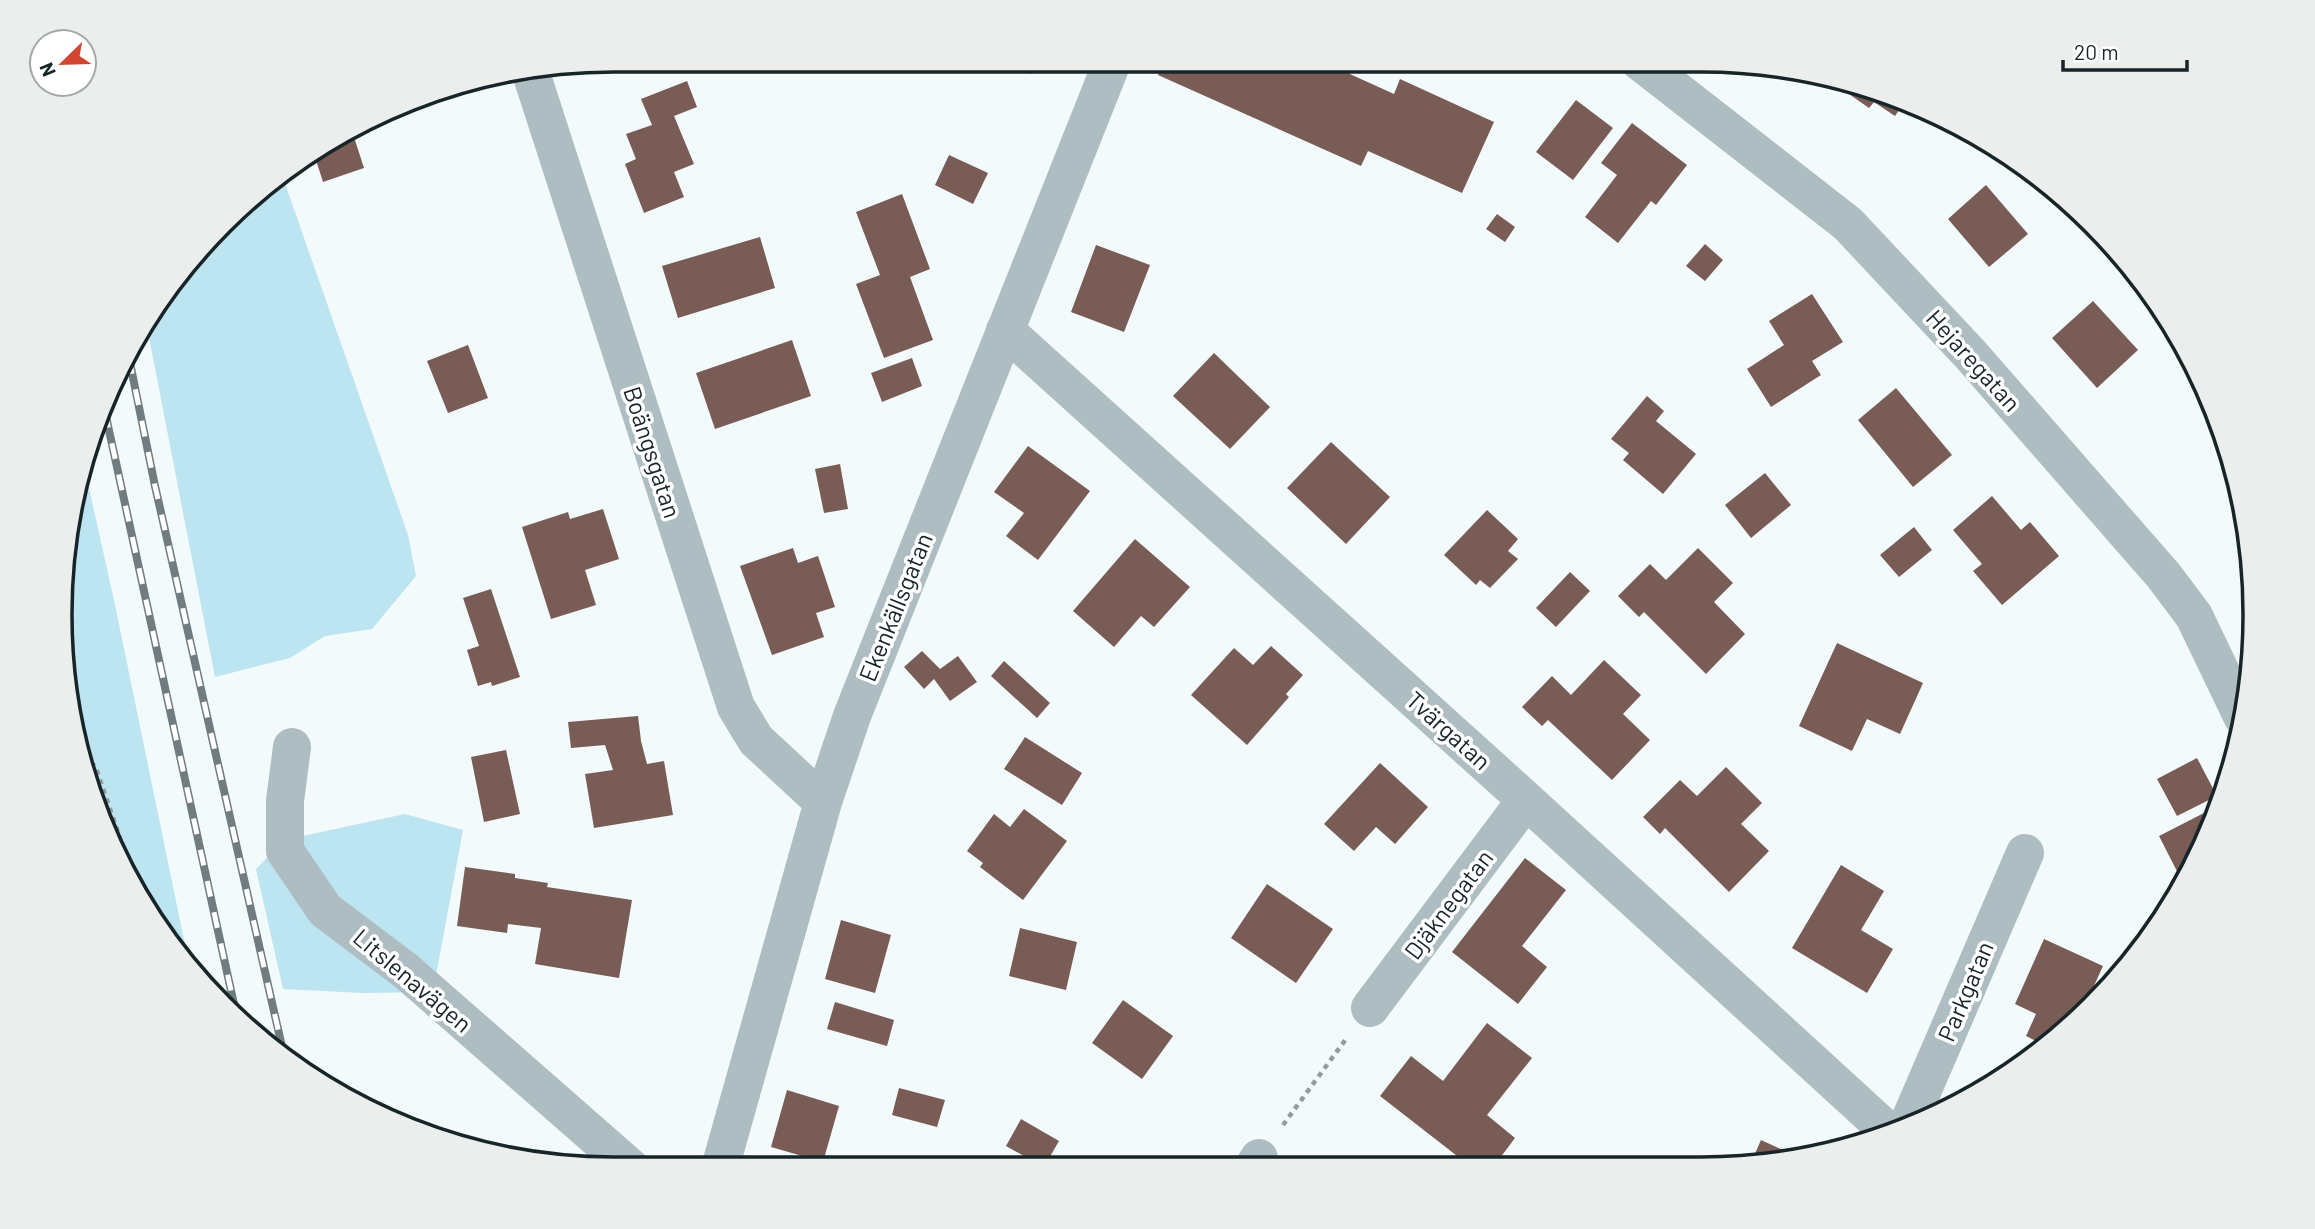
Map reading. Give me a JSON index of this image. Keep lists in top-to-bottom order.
{
  "streets": {
    "street": [
      "Hejaregatan",
      "Boängsgatan",
      "Ekenkällsgatan",
      "Tvärgatan",
      "Djäknegatan",
      "Litslenavägen",
      "Parkgatan"
    ]
  },
  "crossings": [
    ["Boängsgatan", "Ekenkällsgatan"],
    ["Ekenkällsgatan", "Tvärgatan"],
    ["Tvärgatan", "Djäknegatan"]
  ],
  "scale_bar": "20 m",
  "north": "bottom left"
}
